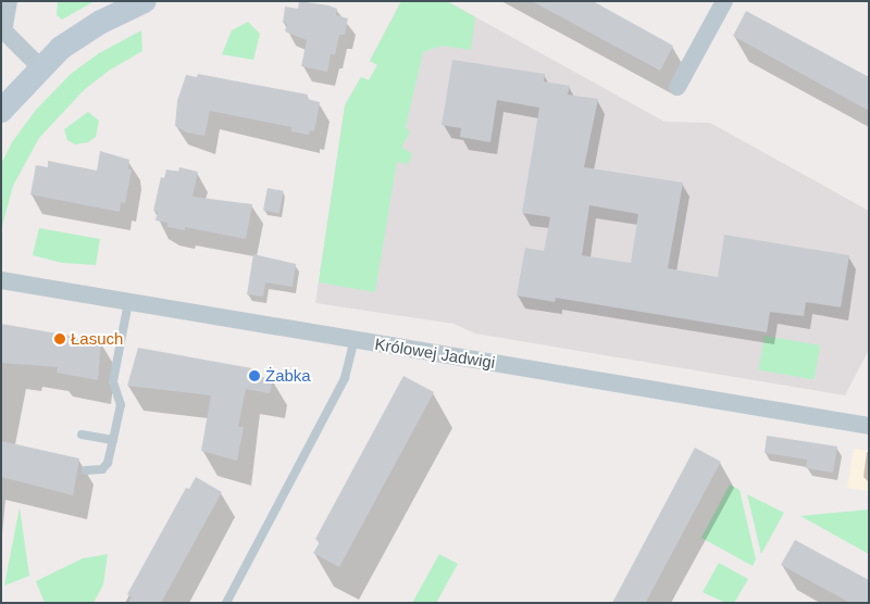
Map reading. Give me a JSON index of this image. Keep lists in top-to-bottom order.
{
  "streets": {
    "street": ["Królowej Jadwigi"]
  },
  "places": ["Łasuch", "Żabka"]
}
